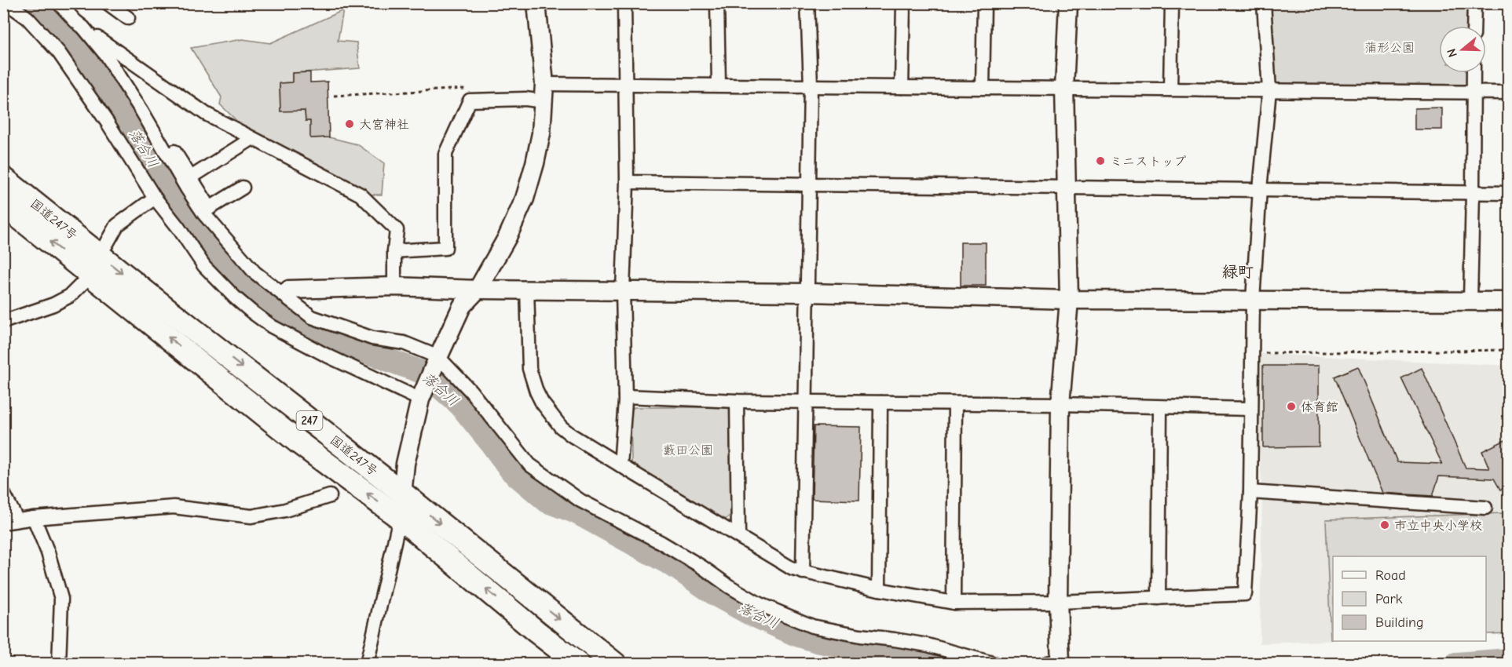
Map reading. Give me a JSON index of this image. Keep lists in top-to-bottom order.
{
  "streets": {
    "highway": ["国道247号", "247"]
  },
  "districts": ["緑町"],
  "water": ["落合川"],
  "parks": ["蒲形公園", "藪田公園"],
  "places": [
    "大宮神社",
    "ミニストップ",
    "体育館",
    "市立中央小学校"
  ],
  "legend": ["Road", "Park", "Building"],
  "north": "left"
}
